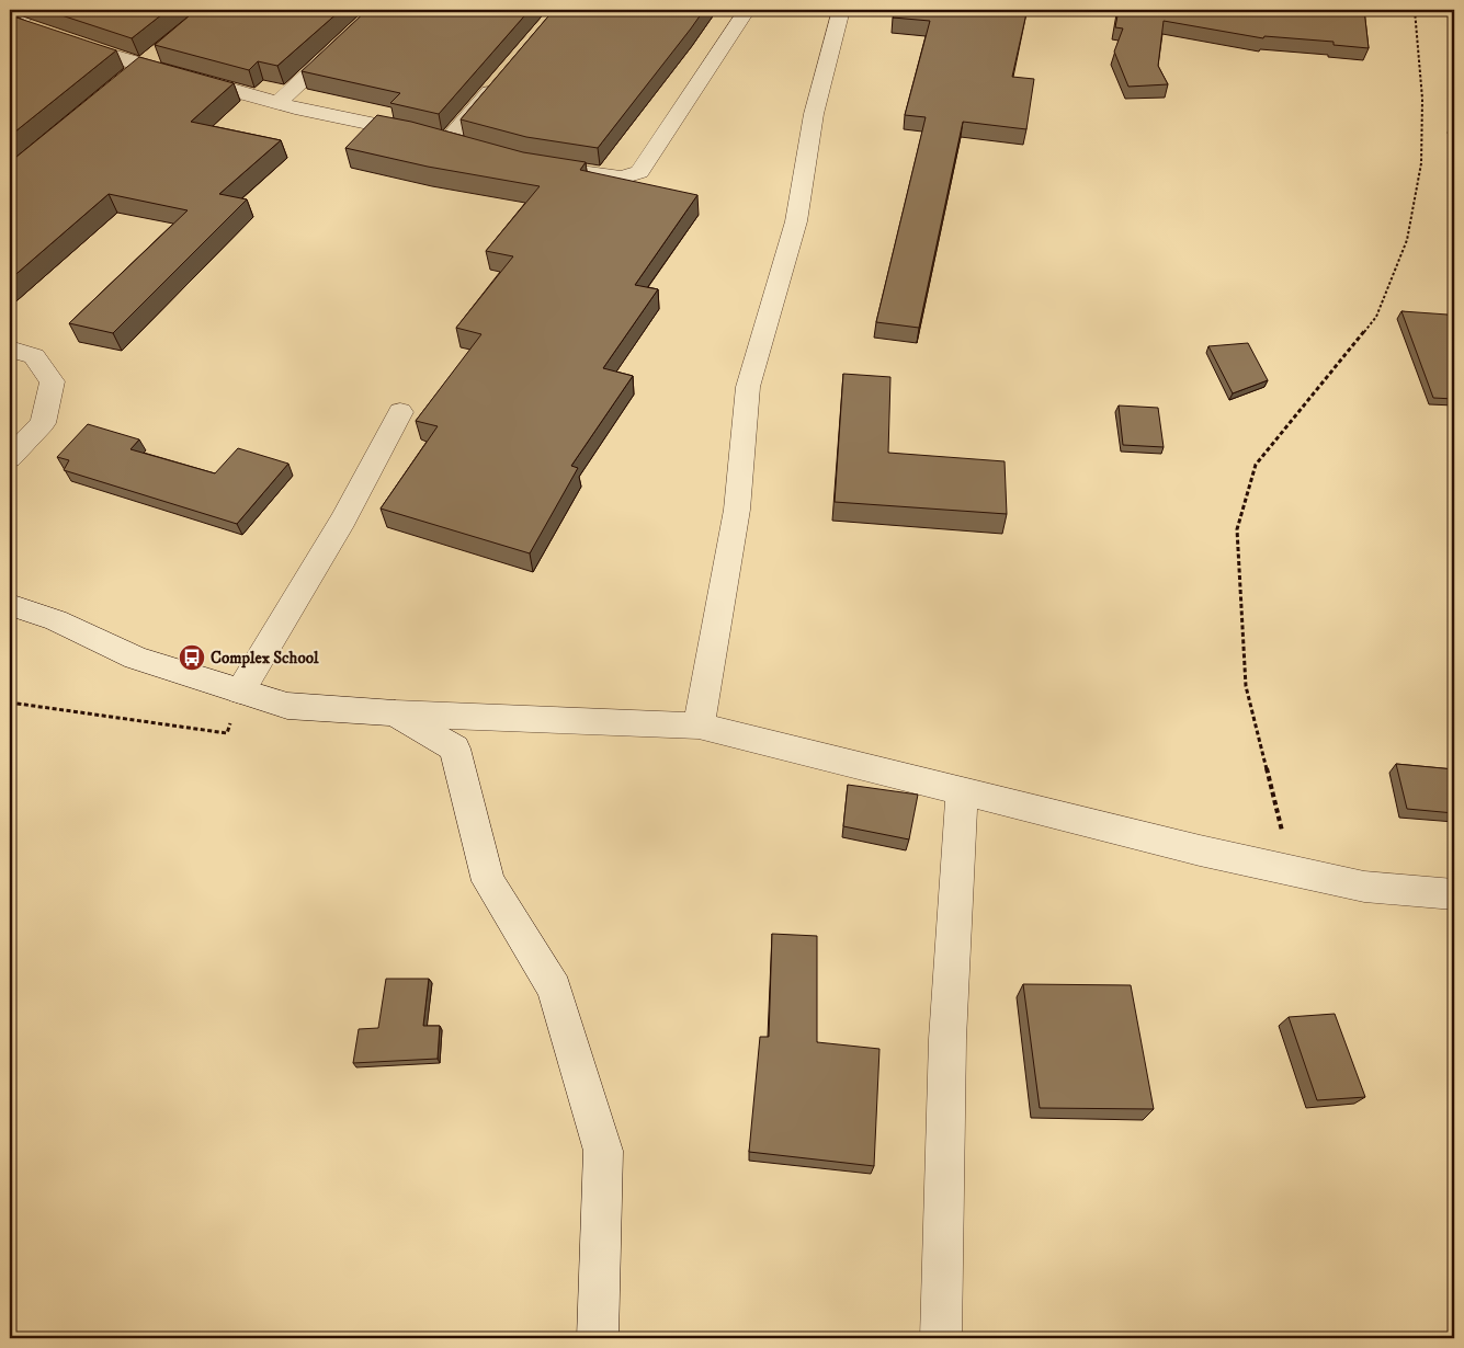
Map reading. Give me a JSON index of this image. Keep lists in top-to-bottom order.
{
  "places": {
    "bus stop": ["Complex School"]
  }
}
